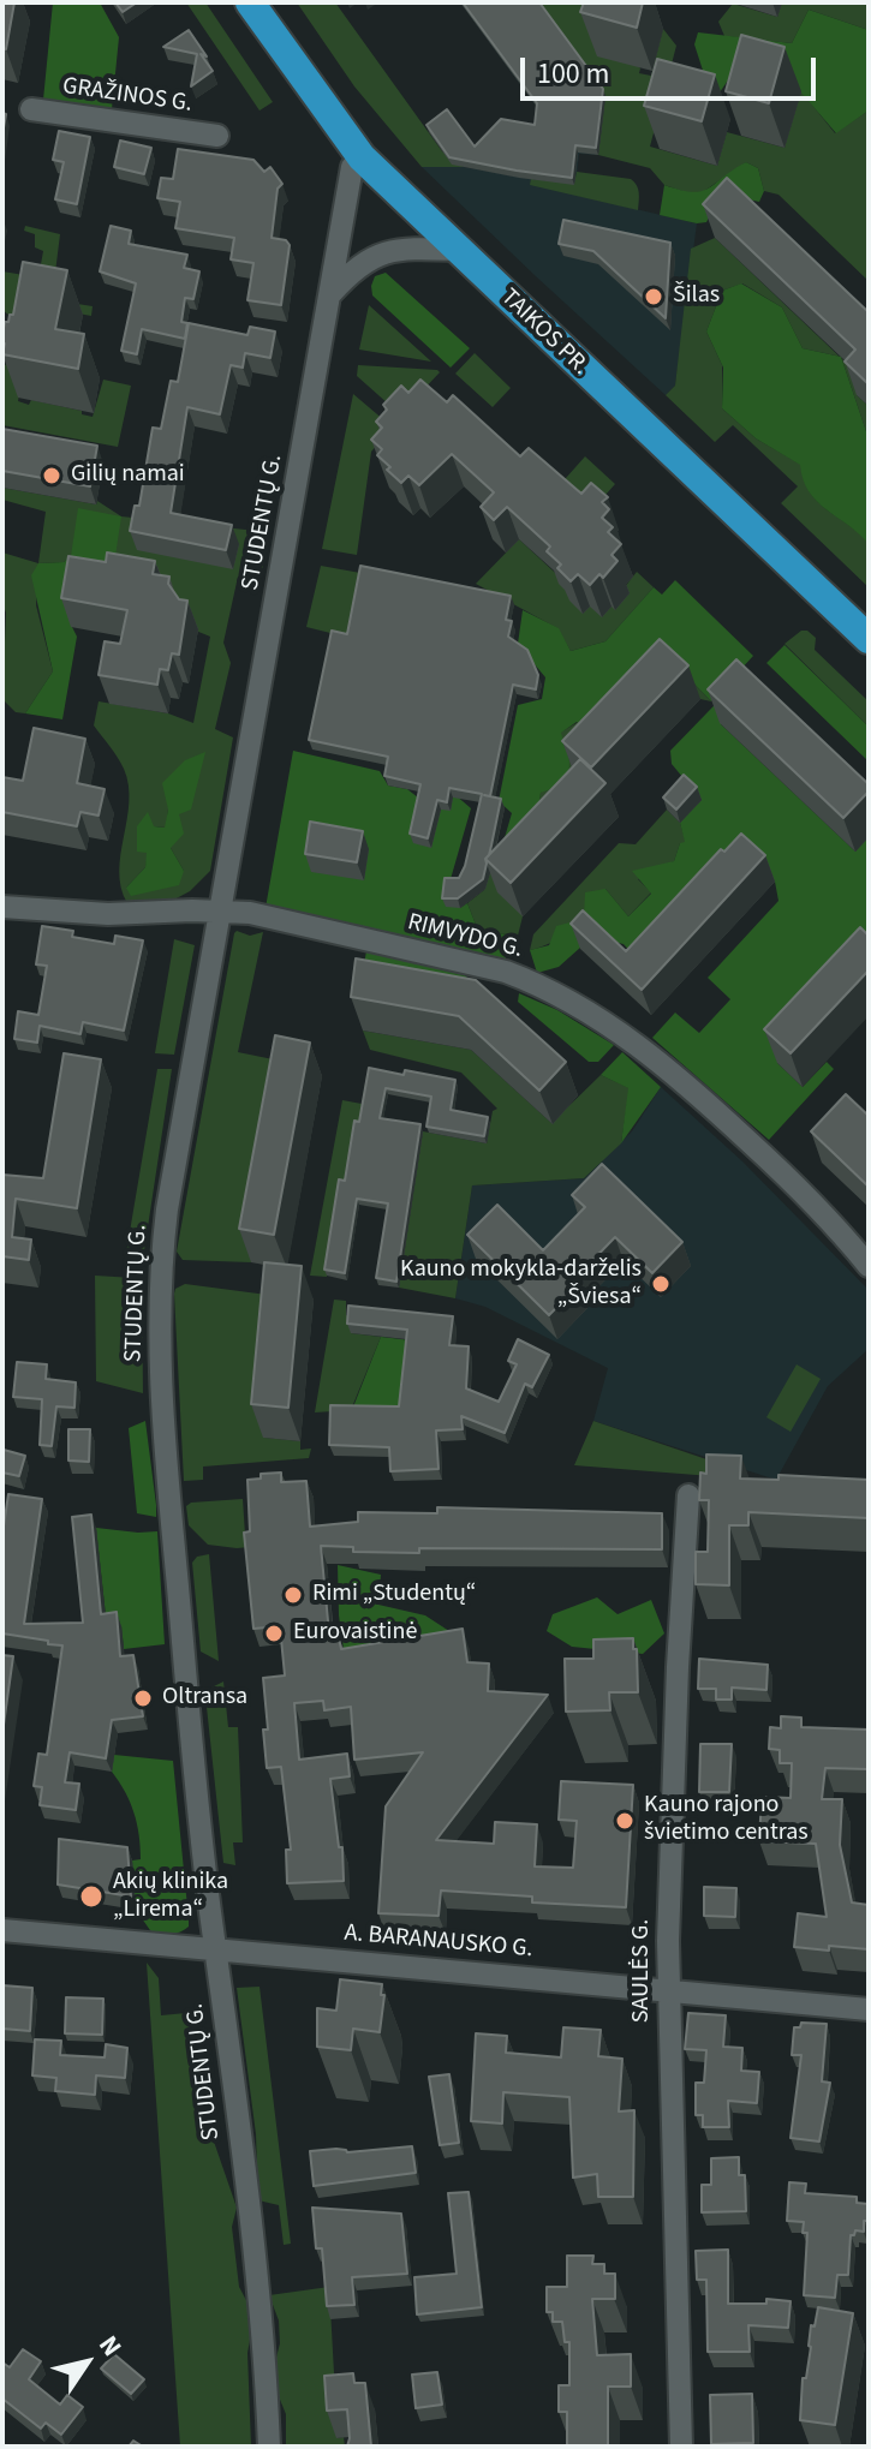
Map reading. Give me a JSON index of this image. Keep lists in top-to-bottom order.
{
  "streets": {
    "main road": ["TAIKOS PR."],
    "street": [
      "GRAŽINOS G.",
      "STUDENTŲ G.",
      "RIMVYDO G.",
      "A. BARANAUSKO G.",
      "SAULĖS G."
    ]
  },
  "crossings": [
    ["TAIKOS PR.", "STUDENTŲ G."],
    ["STUDENTŲ G.", "RIMVYDO G."],
    ["STUDENTŲ G.", "A. BARANAUSKO G."],
    ["A. BARANAUSKO G.", "SAULĖS G."]
  ],
  "places": [
    "Šilas",
    "Gilių namai",
    "Kauno mokykla-darželis „Šviesa“",
    "Rimi „Studentų“",
    "Eurovaistinė",
    "Oltransa",
    "Kauno rajono švietimo centras",
    "Akių klinika „Lirema“"
  ],
  "scale_bar": "100 m",
  "north": "top right"
}
